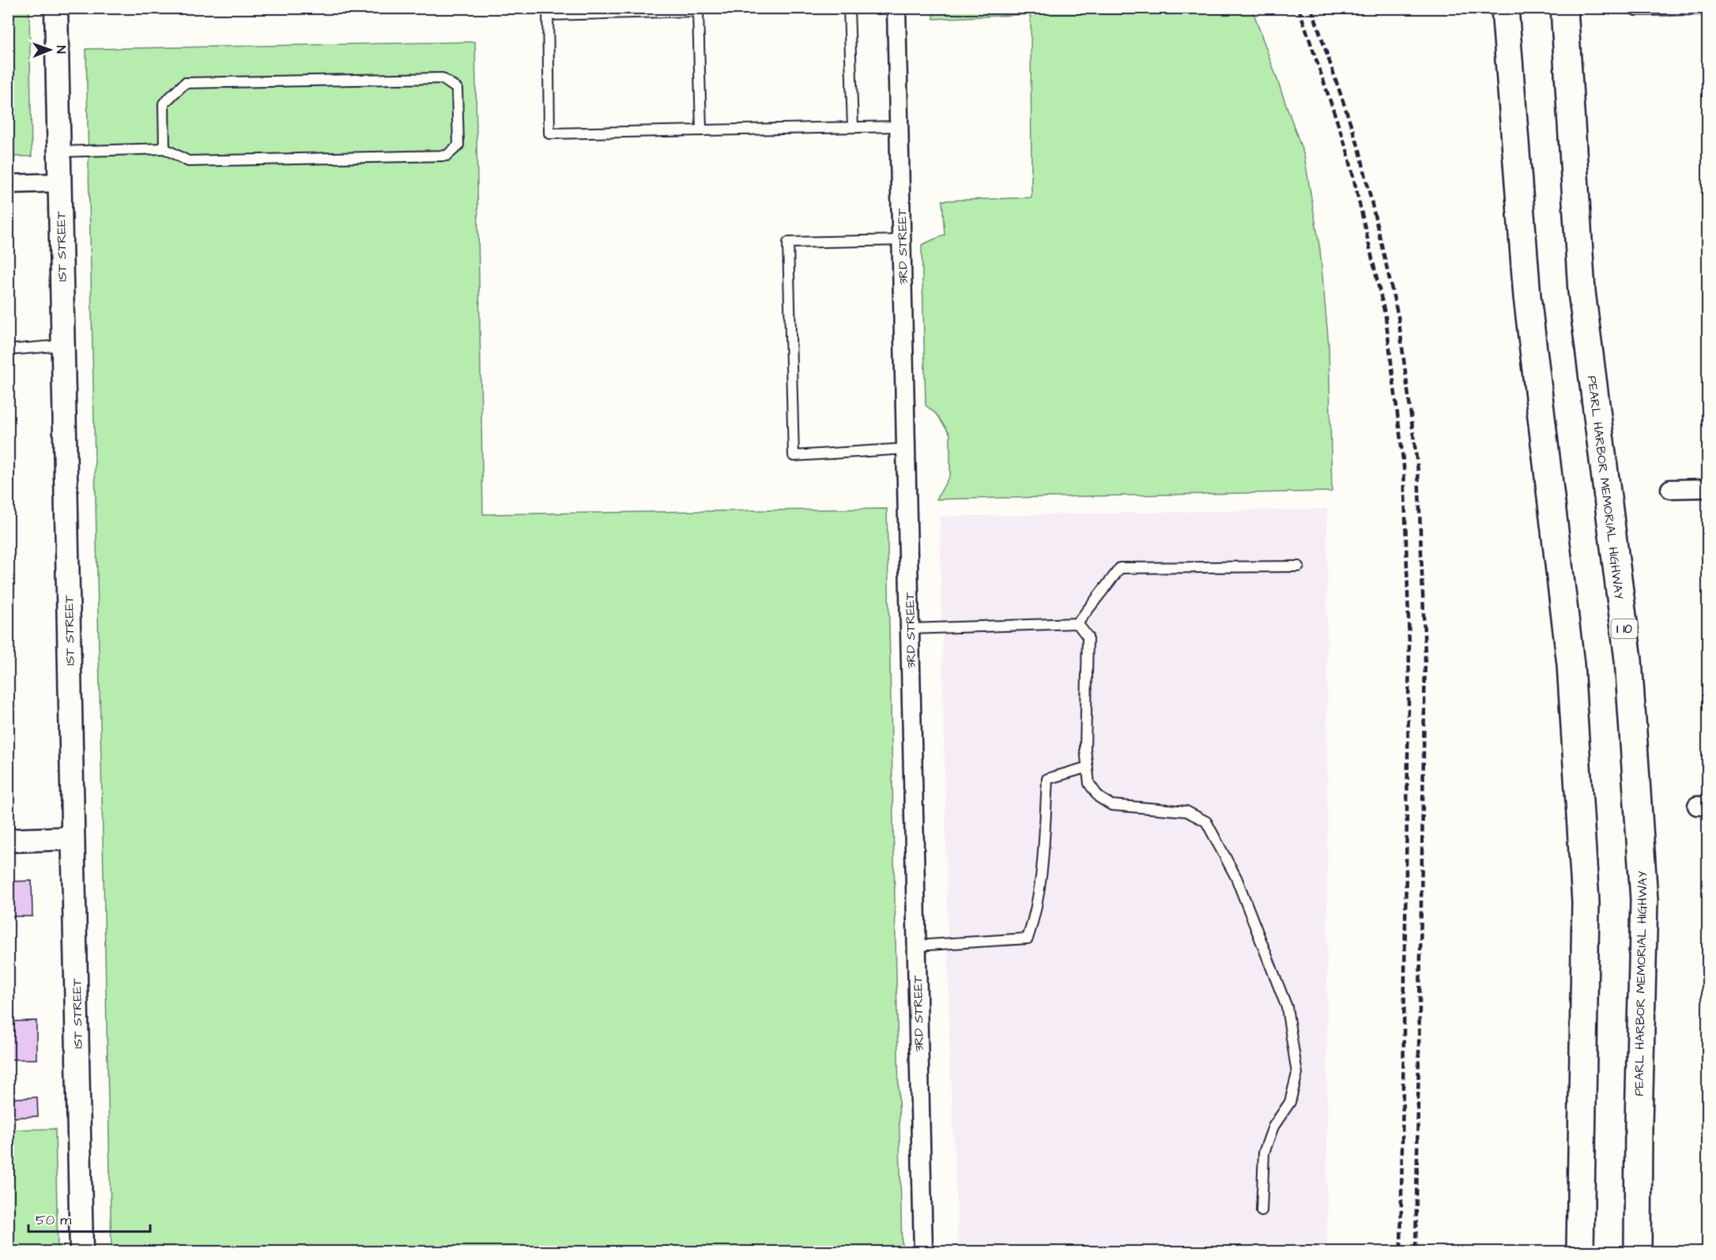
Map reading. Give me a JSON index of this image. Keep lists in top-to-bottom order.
{
  "streets": {
    "highway": ["PEARL HARBOR MEMORIAL HIGHWAY", "I 10"],
    "street": ["1ST STREET", "3RD STREET"]
  },
  "scale_bar": "50 m",
  "north": "right"
}
